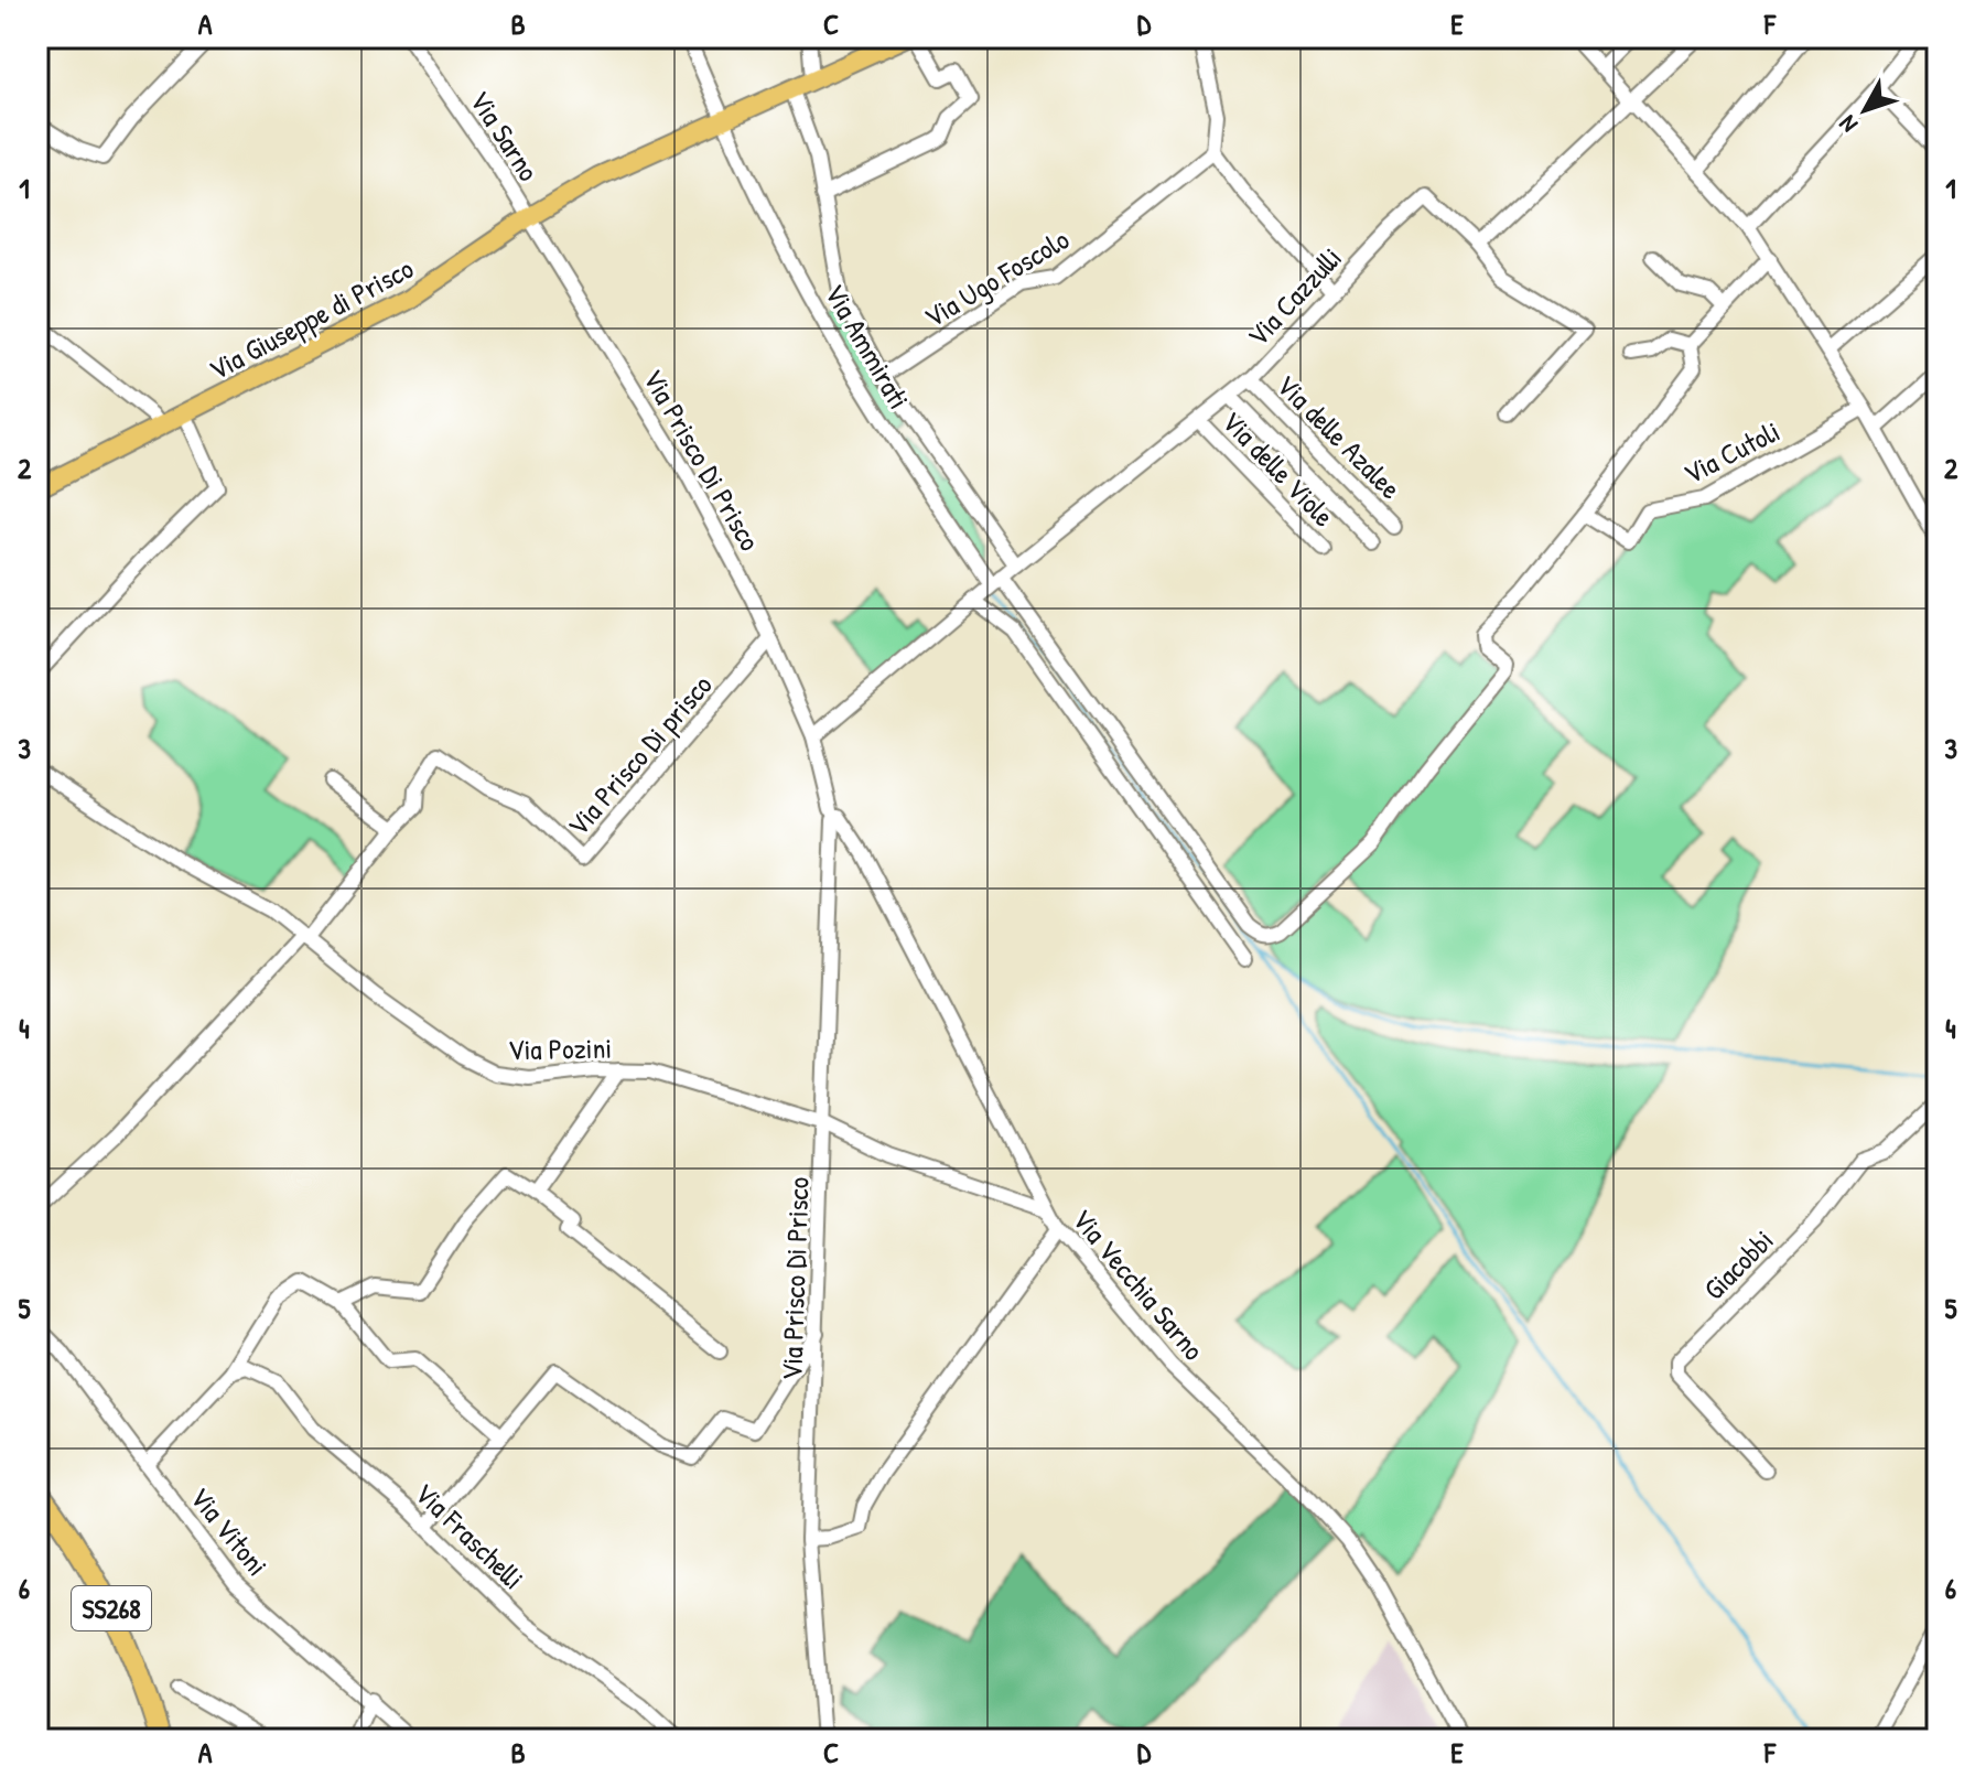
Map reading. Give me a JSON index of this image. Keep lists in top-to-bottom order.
{
  "streets": {
    "highway": ["SS268"],
    "main road": ["Via Giuseppe di Prisco"],
    "street": [
      "Via Sarno",
      "Via Ugo Foscolo",
      "Via Cazzulli",
      "Via Ammirati",
      "Via delle Azalee",
      "Via Cutoli",
      "Via Prisco Di Prisco",
      "Via delle Viole",
      "Via Prisco Di prisco",
      "Via Pozini",
      "Giacobbi",
      "Via Vecchia Sarno",
      "Via Vitoni",
      "Via Fraschelli"
    ]
  },
  "crossings": [
    ["Via Sarno", "Via Giuseppe di Prisco"],
    ["Via Sarno", "Via Prisco Di Prisco"],
    ["Via Ugo Foscolo", "Via Ammirati"],
    ["Via Cazzulli", "Via Ammirati"],
    ["Via Cazzulli", "Via delle Azalee"],
    ["Via Cazzulli", "Via Prisco Di Prisco"],
    ["Via Cazzulli", "Via delle Viole"],
    ["Via Giuseppe di Prisco", "Via Ammirati"],
    ["Via Giuseppe di Prisco", "Via Prisco Di Prisco"],
    ["Via Ammirati", "Via Cutoli"],
    ["Via Prisco Di Prisco", "Via Prisco Di prisco"],
    ["Via Prisco Di Prisco", "Via Pozini"],
    ["Via Prisco Di Prisco", "Via Vecchia Sarno"],
    ["Via Pozini", "Via Vecchia Sarno"]
  ],
  "north": "bottom left",
  "grid": {
    "columns": [
      "A",
      "B",
      "C",
      "D",
      "E",
      "F"
    ],
    "rows": [
      "1",
      "2",
      "3",
      "4",
      "5",
      "6"
    ]
  }
}
